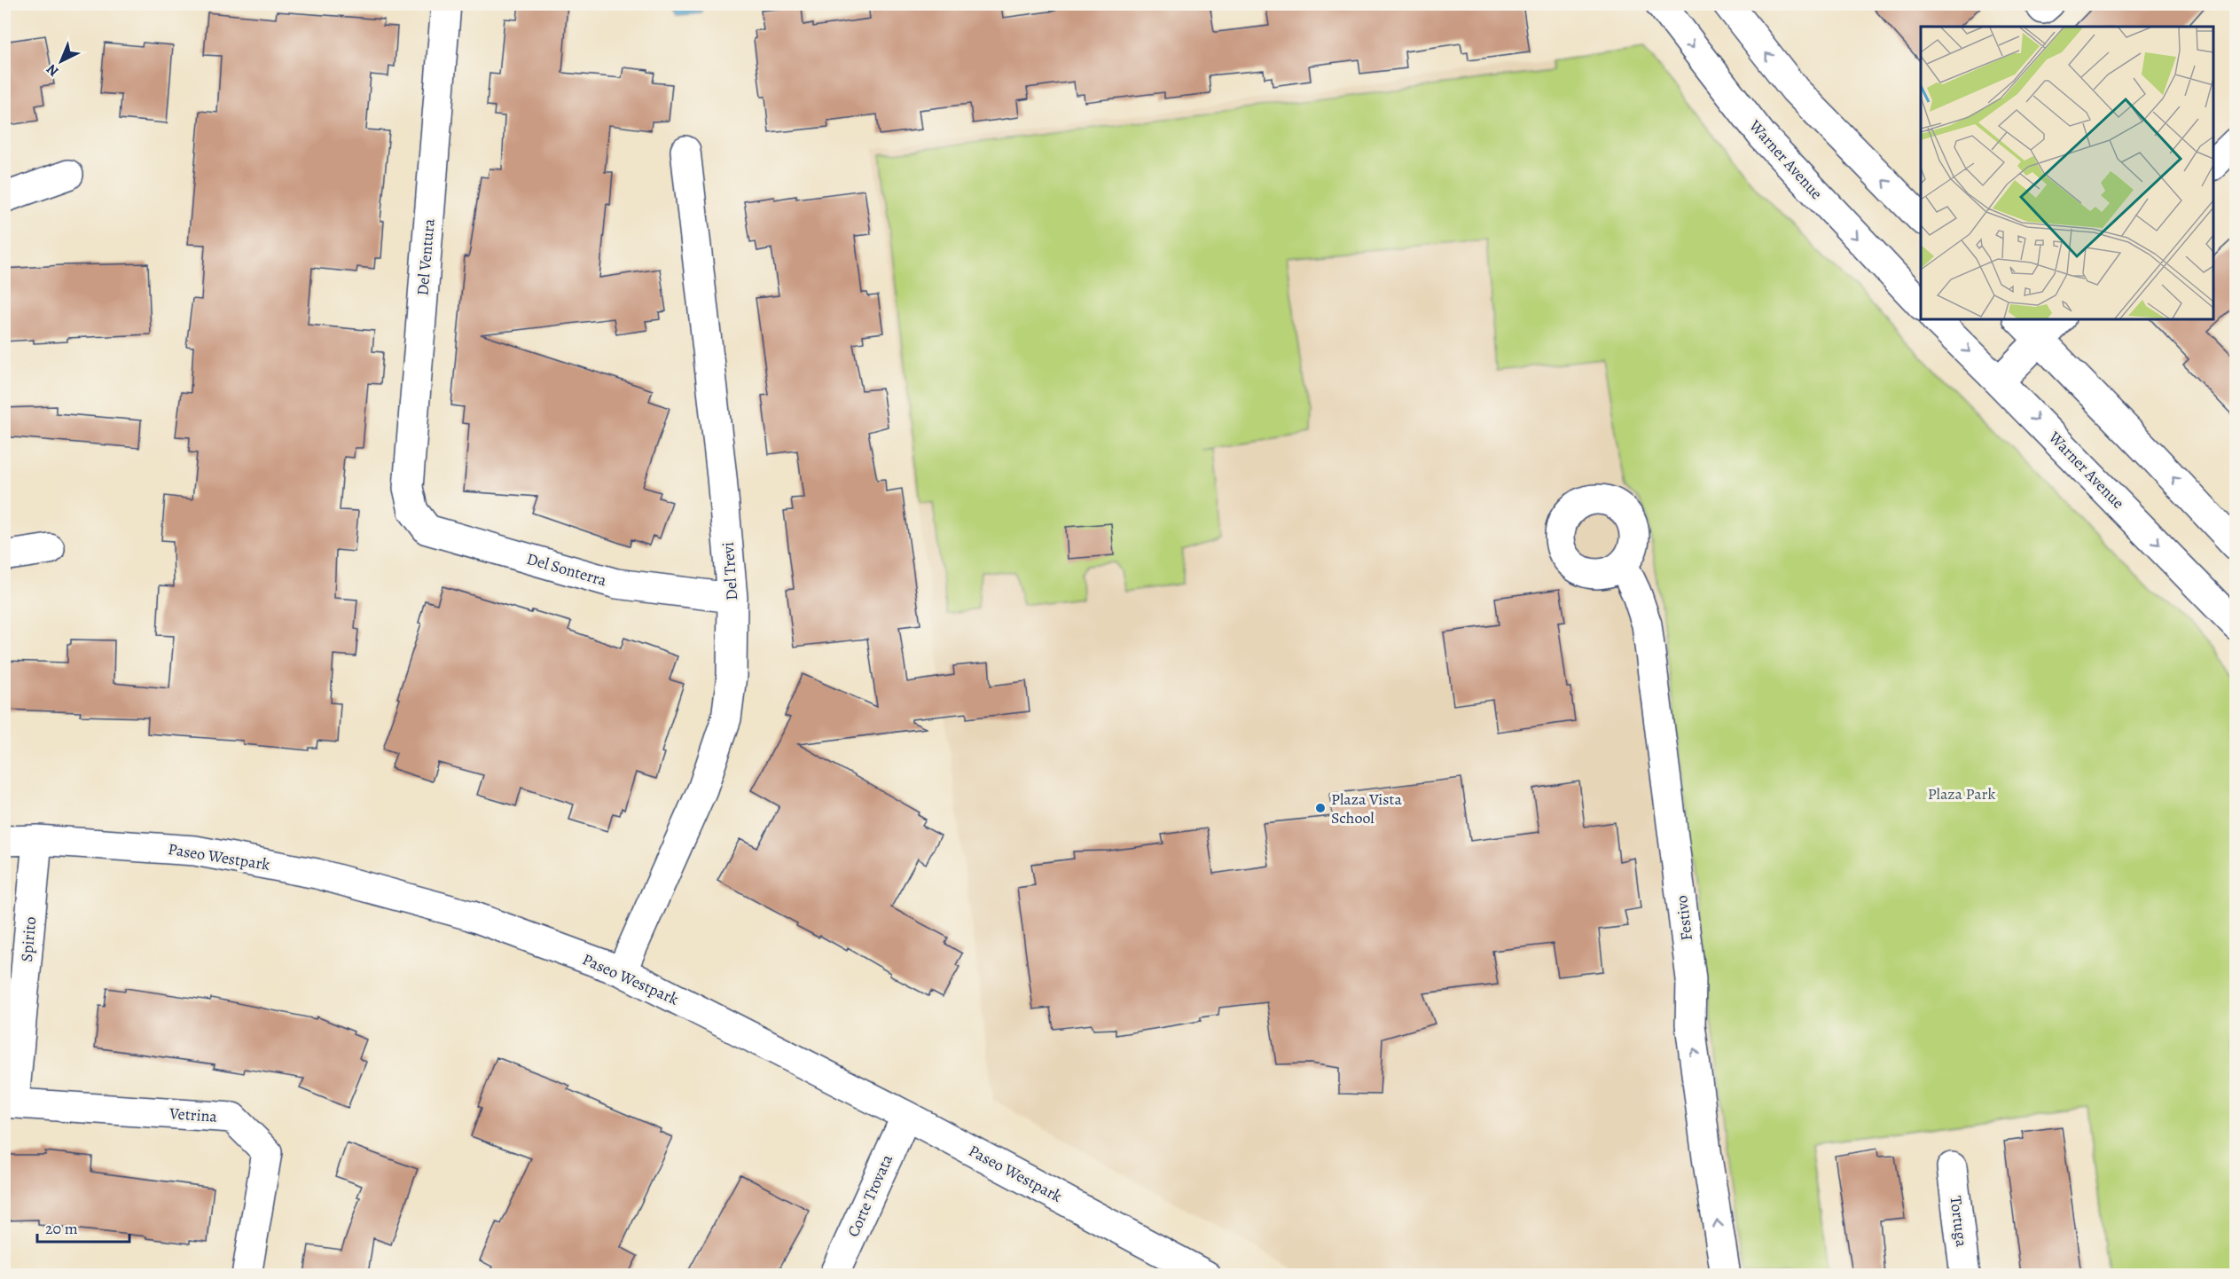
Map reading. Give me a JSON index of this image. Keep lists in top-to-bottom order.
{
  "streets": {
    "street": [
      "Warner Avenue",
      "Del Ventura",
      "Del Sonterra",
      "Del Trevi",
      "Paseo Westpark",
      "Festivo",
      "Spirito",
      "Vetrina",
      "Corte Trovata",
      "Tortuga"
    ]
  },
  "crossings": [
    ["Del Ventura", "Del Sonterra"],
    ["Del Sonterra", "Del Trevi"],
    ["Del Trevi", "Paseo Westpark"],
    ["Paseo Westpark", "Spirito"],
    ["Paseo Westpark", "Corte Trovata"],
    ["Spirito", "Vetrina"]
  ],
  "one_way": ["Festivo"],
  "parks": ["Plaza Park"],
  "places": ["Plaza Vista School"],
  "scale_bar": "20 m",
  "north": "bottom left"
}
